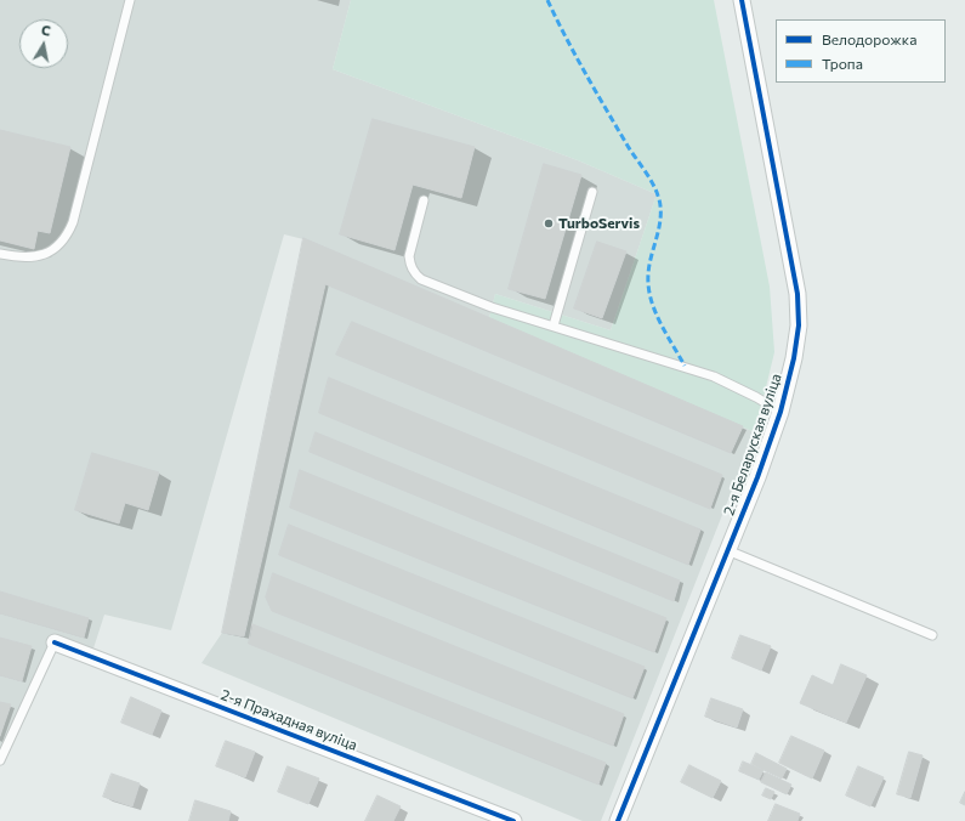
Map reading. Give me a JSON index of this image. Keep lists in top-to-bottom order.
{
  "streets": {
    "street": ["2-я Беларуская вуліца", "2-я Прахадная вуліца"]
  },
  "places": ["TurboServis"],
  "legend": ["Велодорожка", "Тропа"],
  "north": "top"
}
